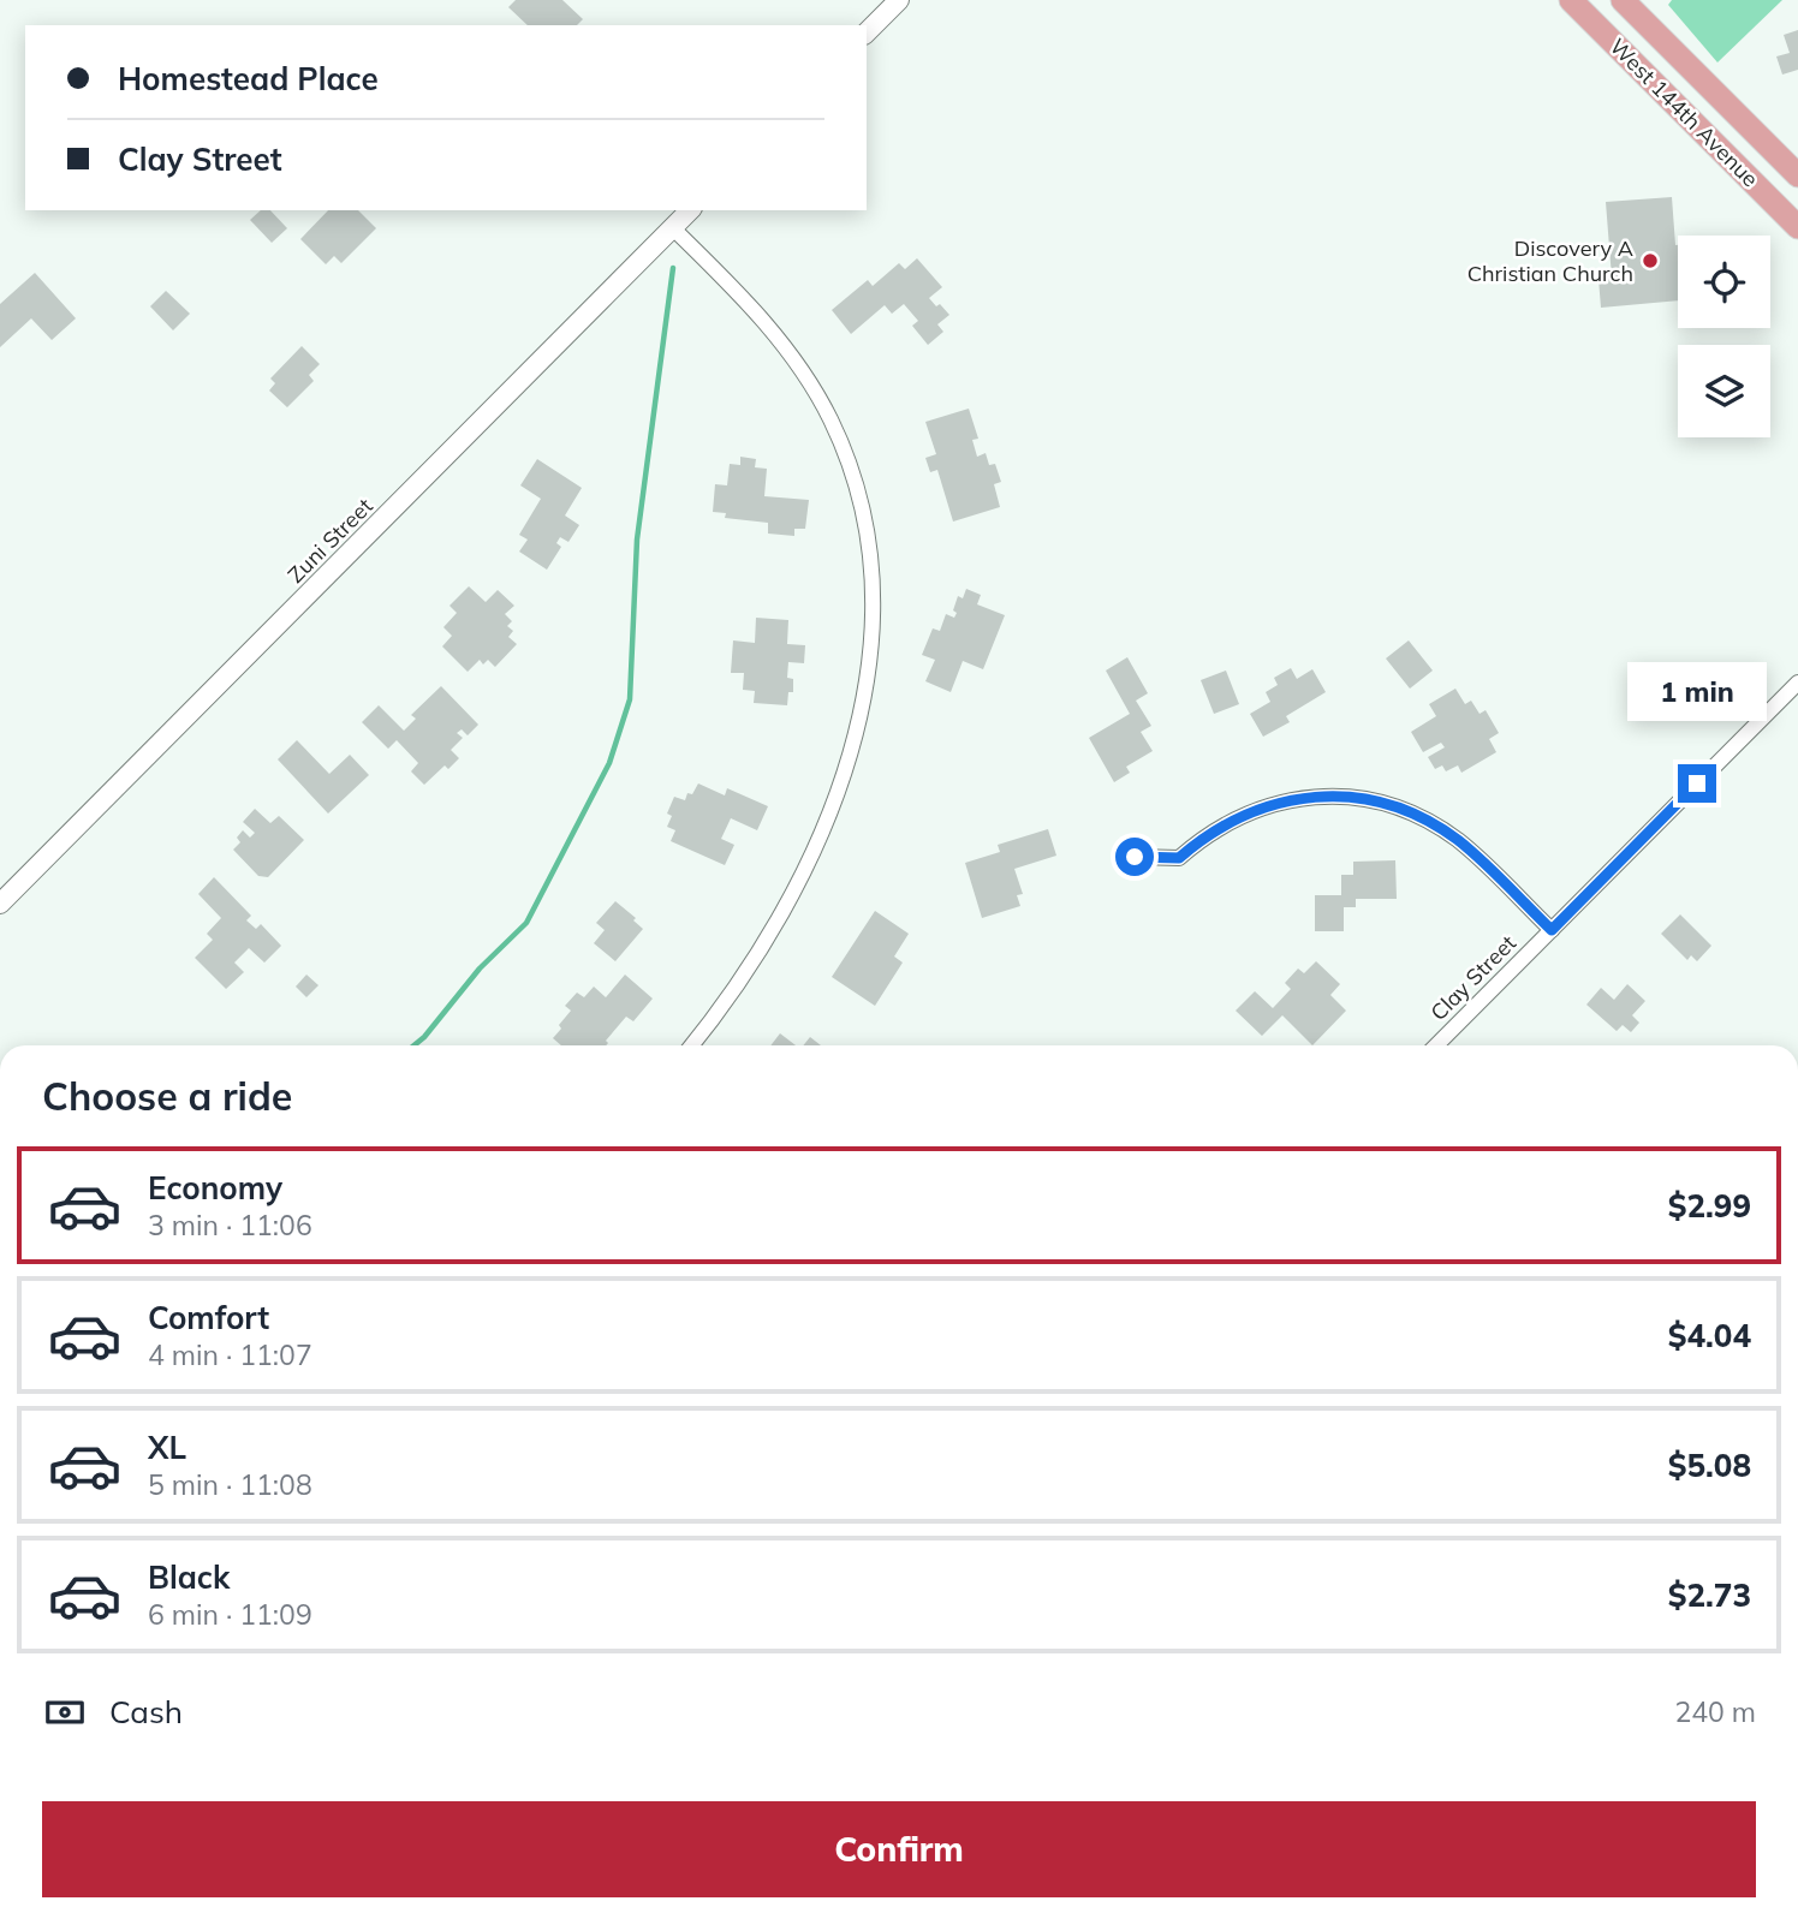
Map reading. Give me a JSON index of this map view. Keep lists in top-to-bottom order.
{
  "streets": {
    "main road": ["West 144th Avenue"],
    "street": ["Zuni Street", "Clay Street"]
  },
  "places": ["Discovery A Christian Church"],
  "page": {
    "banner": ["Homestead Place", "Clay Street"],
    "bubble": "1 min",
    "heading": "Choose a ride",
    "list": [
      {
        "name": "Economy",
        "note": "3 min · 11:06",
        "value": "$2.99"
      },
      {
        "name": "Comfort",
        "note": "4 min · 11:07",
        "value": "$4.04"
      },
      {
        "name": "XL",
        "note": "5 min · 11:08",
        "value": "$5.08"
      },
      {
        "name": "Black",
        "note": "6 min · 11:09",
        "value": "$2.73"
      }
    ],
    "pay": ["Cash", "240 m"],
    "buttons": "Confirm"
  }
}
